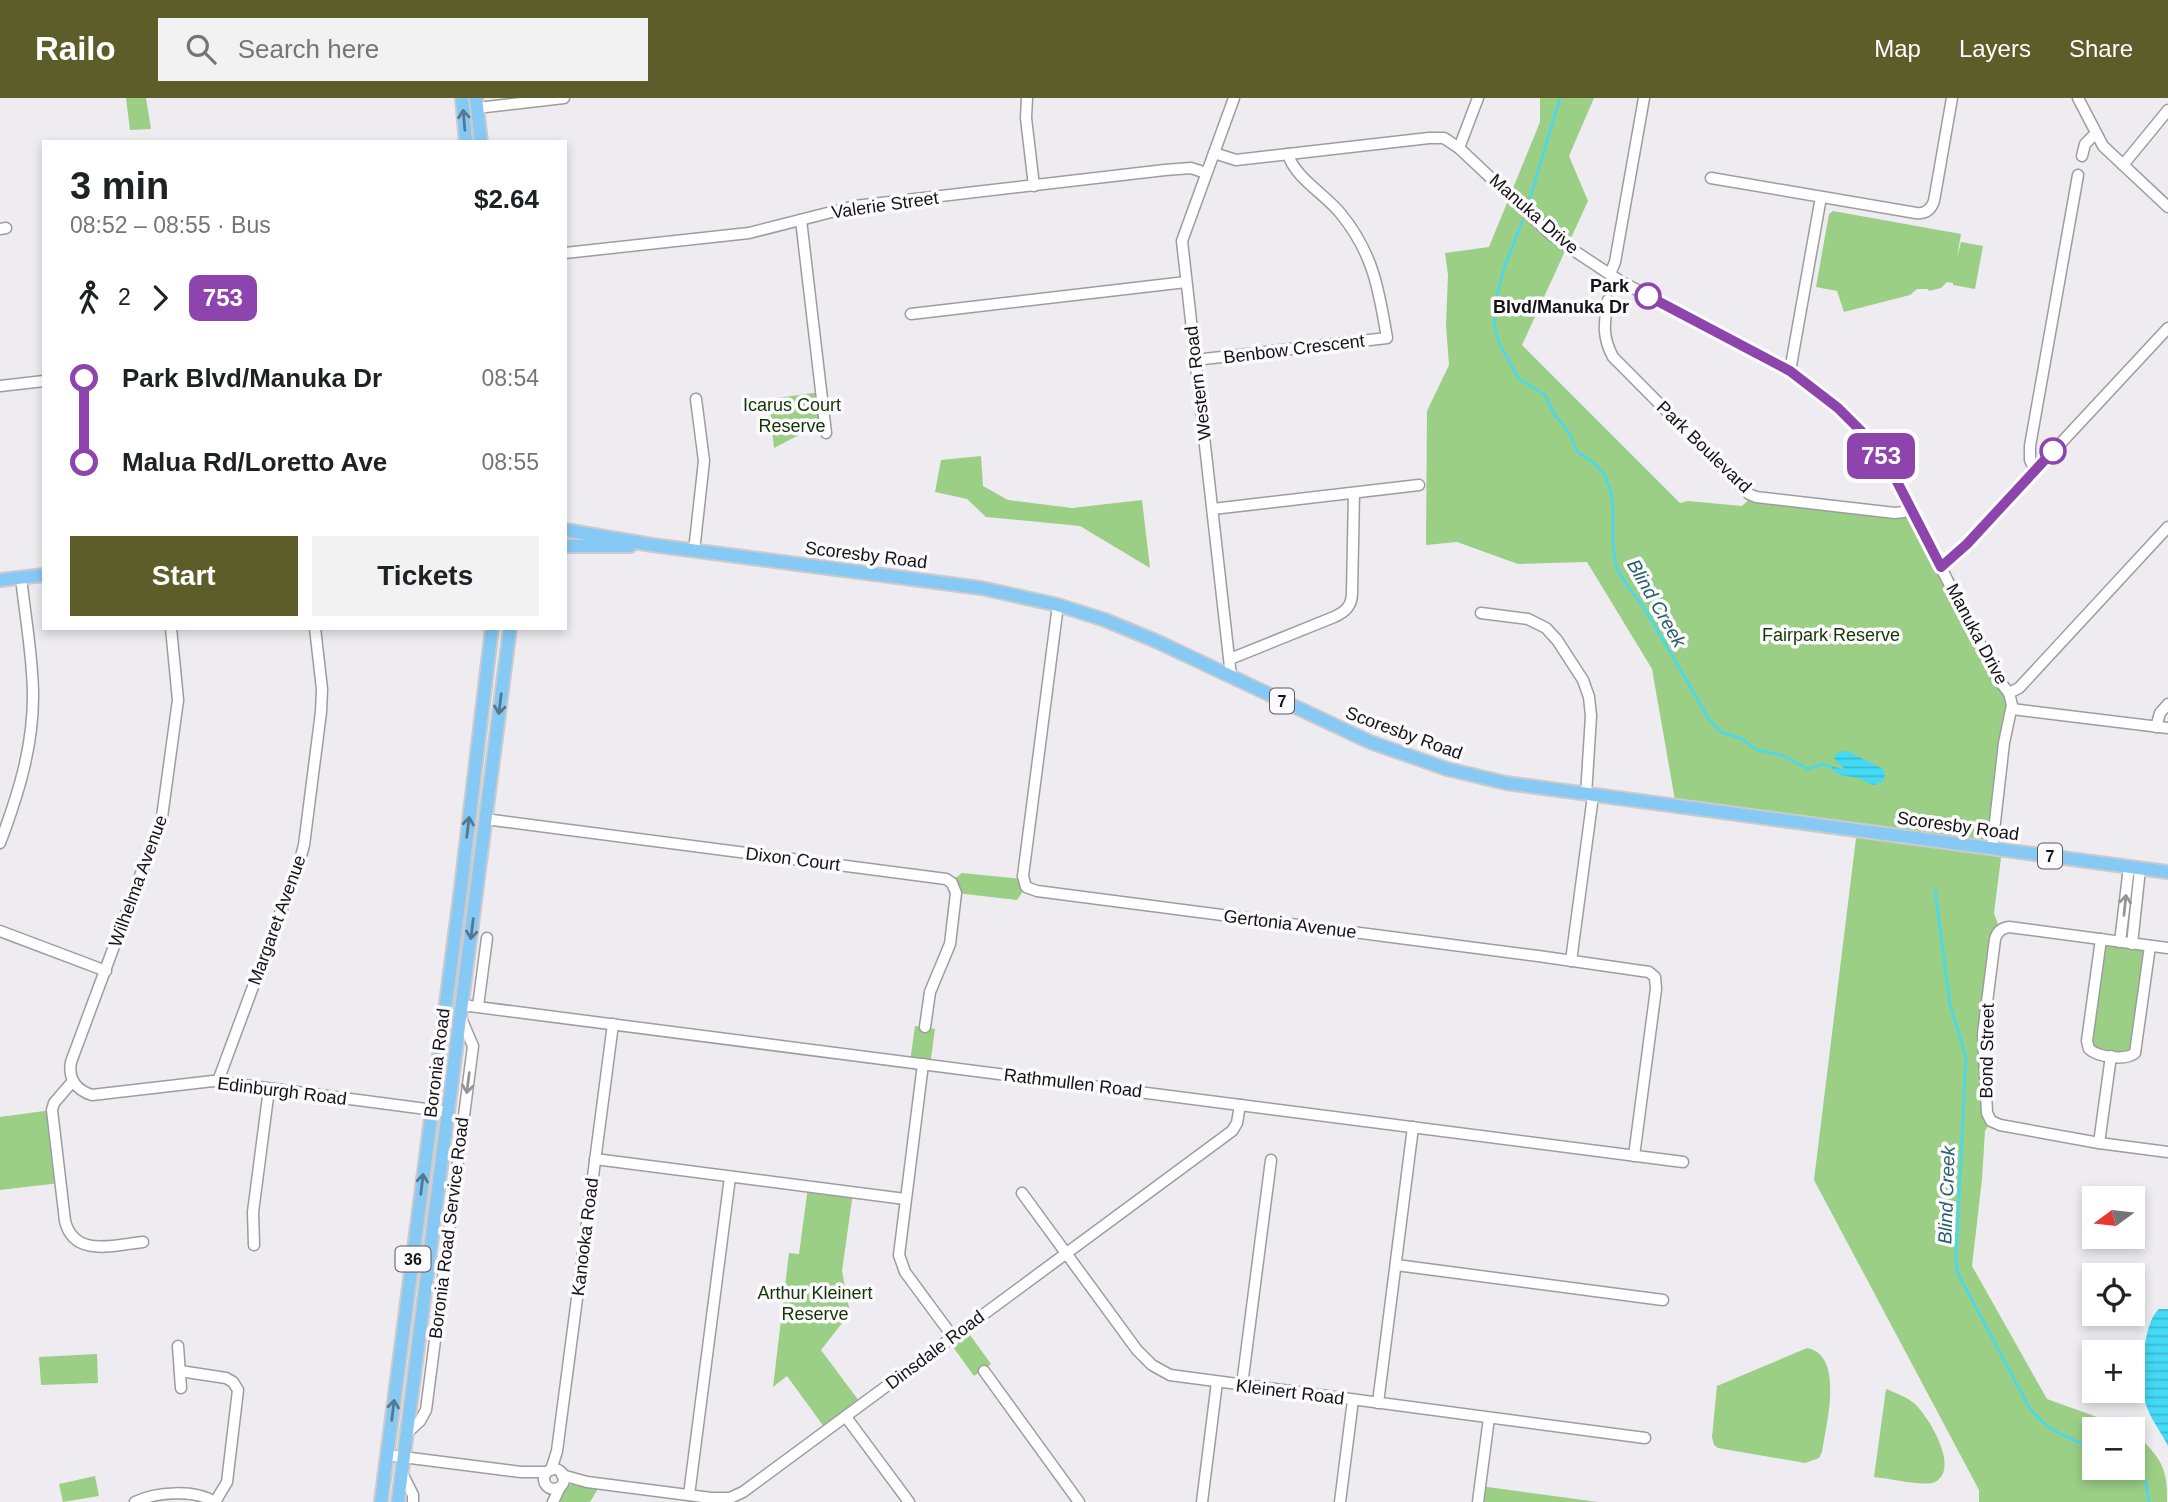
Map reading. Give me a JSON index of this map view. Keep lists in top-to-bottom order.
{
  "streets": {
    "main road": [
      "Scoresby Road",
      "7",
      "Boronia Road",
      "36"
    ],
    "street": [
      "Valerie Street",
      "Manuka Drive",
      "Benbow Crescent",
      "Western Road",
      "Park Boulevard",
      "Dixon Court",
      "Wilhelma Avenue",
      "Margaret Avenue",
      "Gertonia Avenue",
      "Bond Street",
      "Rathmullen Road",
      "Edinburgh Road",
      "Boronia Road Service Road",
      "Kanooka Road",
      "Dinsdale Road",
      "Kleinert Road"
    ]
  },
  "crossings": [
    ["Valerie Street", "Western Road"],
    ["Manuka Drive", "Benbow Crescent"],
    ["Manuka Drive", "Western Road"],
    ["Manuka Drive", "Park Boulevard"],
    ["Manuka Drive", "Scoresby Road"],
    ["Benbow Crescent", "Western Road"],
    ["Western Road", "Scoresby Road"],
    ["Scoresby Road", "Gertonia Avenue"],
    ["Dixon Court", "Boronia Road"],
    ["Wilhelma Avenue", "Edinburgh Road"],
    ["Margaret Avenue", "Edinburgh Road"],
    ["Gertonia Avenue", "Rathmullen Road"],
    ["Boronia Road", "Rathmullen Road"],
    ["Boronia Road", "Edinburgh Road"],
    ["Boronia Road", "Boronia Road Service Road"],
    ["Boronia Road", "Dinsdale Road"],
    ["Rathmullen Road", "Boronia Road Service Road"],
    ["Rathmullen Road", "Kanooka Road"],
    ["Rathmullen Road", "Dinsdale Road"],
    ["Kanooka Road", "Dinsdale Road"],
    ["Dinsdale Road", "Kleinert Road"]
  ],
  "one_way": ["Boronia Road Service Road"],
  "water": ["Blind Creek"],
  "parks": ["Icarus Court Reserve", "Fairpark Reserve", "Arthur Kleinert Reserve"],
  "places": ["Park Blvd/Manuka Dr"],
  "lines": ["bus line 753"],
  "north": "left",
  "page": {
    "header": "Railo",
    "search": "Search here",
    "nav": ["Map", "Layers", "Share"],
    "on_map": "753",
    "heading": ["3 min", "08:52 – 08:55 · Bus", "$2.64"],
    "legs": ["2", "753"],
    "list": [
      {
        "name": "Park Blvd/Manuka Dr",
        "value": "08:54"
      },
      {
        "name": "Malua Rd/Loretto Ave",
        "value": "08:55"
      }
    ],
    "buttons": ["Start", "Tickets"],
    "map_buttons": ["+", "−"]
  }
}
